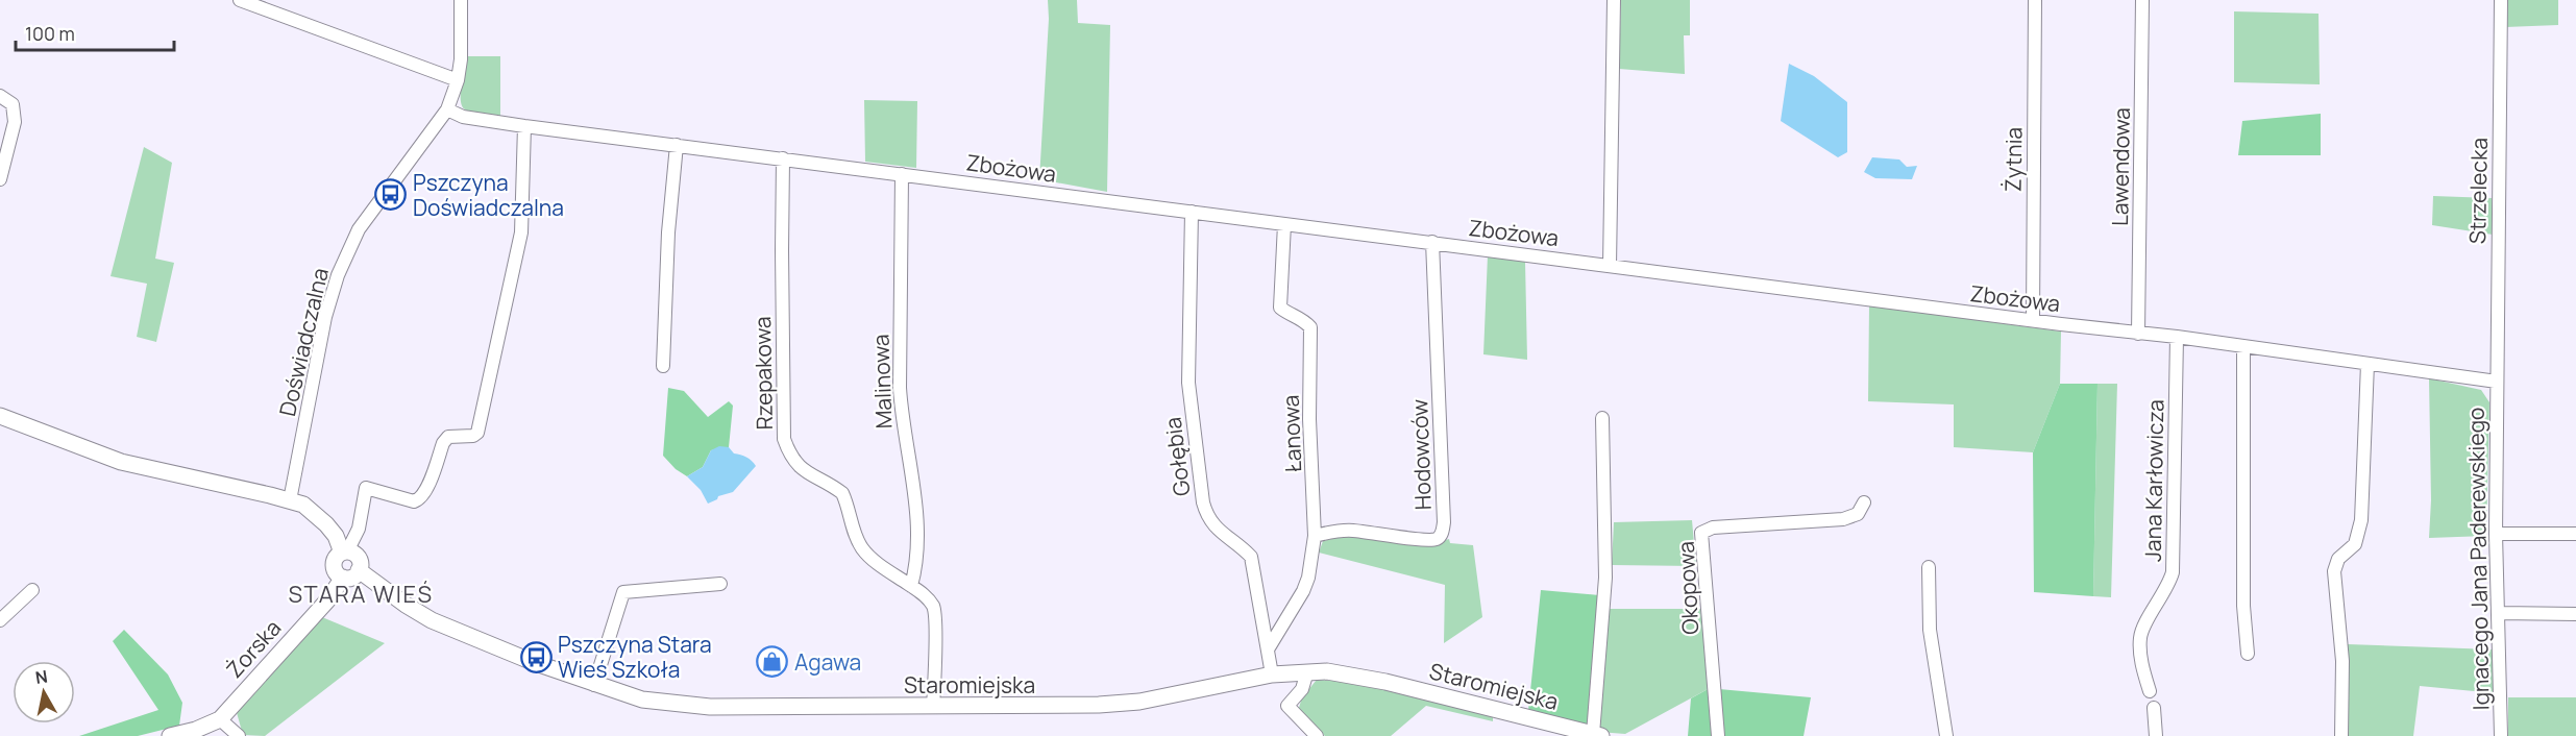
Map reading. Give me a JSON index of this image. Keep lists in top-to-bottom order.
{
  "streets": {
    "street": [
      "Żytnia",
      "Lawendowa",
      "Zbożowa",
      "Strzelecka",
      "Doświadczalna",
      "Rzepakowa",
      "Malinowa",
      "Łanowa",
      "Hodowców",
      "Gołębia",
      "Jana Karłowicza",
      "Ignacego Jana Paderewskiego",
      "Okopowa",
      "Żorska",
      "Staromiejska"
    ]
  },
  "crossings": [
    ["Żytnia", "Zbożowa"],
    ["Lawendowa", "Zbożowa"],
    ["Zbożowa", "Strzelecka"],
    ["Zbożowa", "Doświadczalna"],
    ["Zbożowa", "Rzepakowa"],
    ["Zbożowa", "Malinowa"],
    ["Zbożowa", "Łanowa"],
    ["Zbożowa", "Hodowców"],
    ["Zbożowa", "Gołębia"],
    ["Zbożowa", "Jana Karłowicza"],
    ["Zbożowa", "Ignacego Jana Paderewskiego"],
    ["Strzelecka", "Ignacego Jana Paderewskiego"],
    ["Rzepakowa", "Malinowa"],
    ["Rzepakowa", "Staromiejska"],
    ["Łanowa", "Hodowców"],
    ["Łanowa", "Gołębia"],
    ["Gołębia", "Staromiejska"],
    ["Żorska", "Staromiejska"]
  ],
  "districts": ["STARA WIEŚ"],
  "places": {
    "bus stop": ["Pszczyna Doświadczalna", "Pszczyna Stara Wieś Szkoła"],
    "shop": ["Agawa"]
  },
  "scale_bar": "100 m",
  "north": "top"
}
